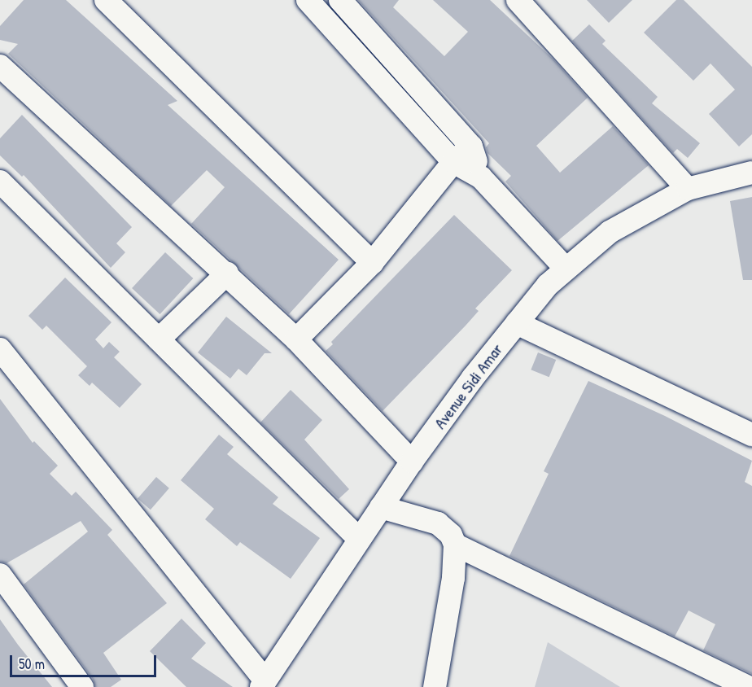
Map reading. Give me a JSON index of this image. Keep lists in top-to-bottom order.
{
  "streets": {
    "street": ["Avenue Sidi Amar"]
  },
  "scale_bar": "50 m"
}
